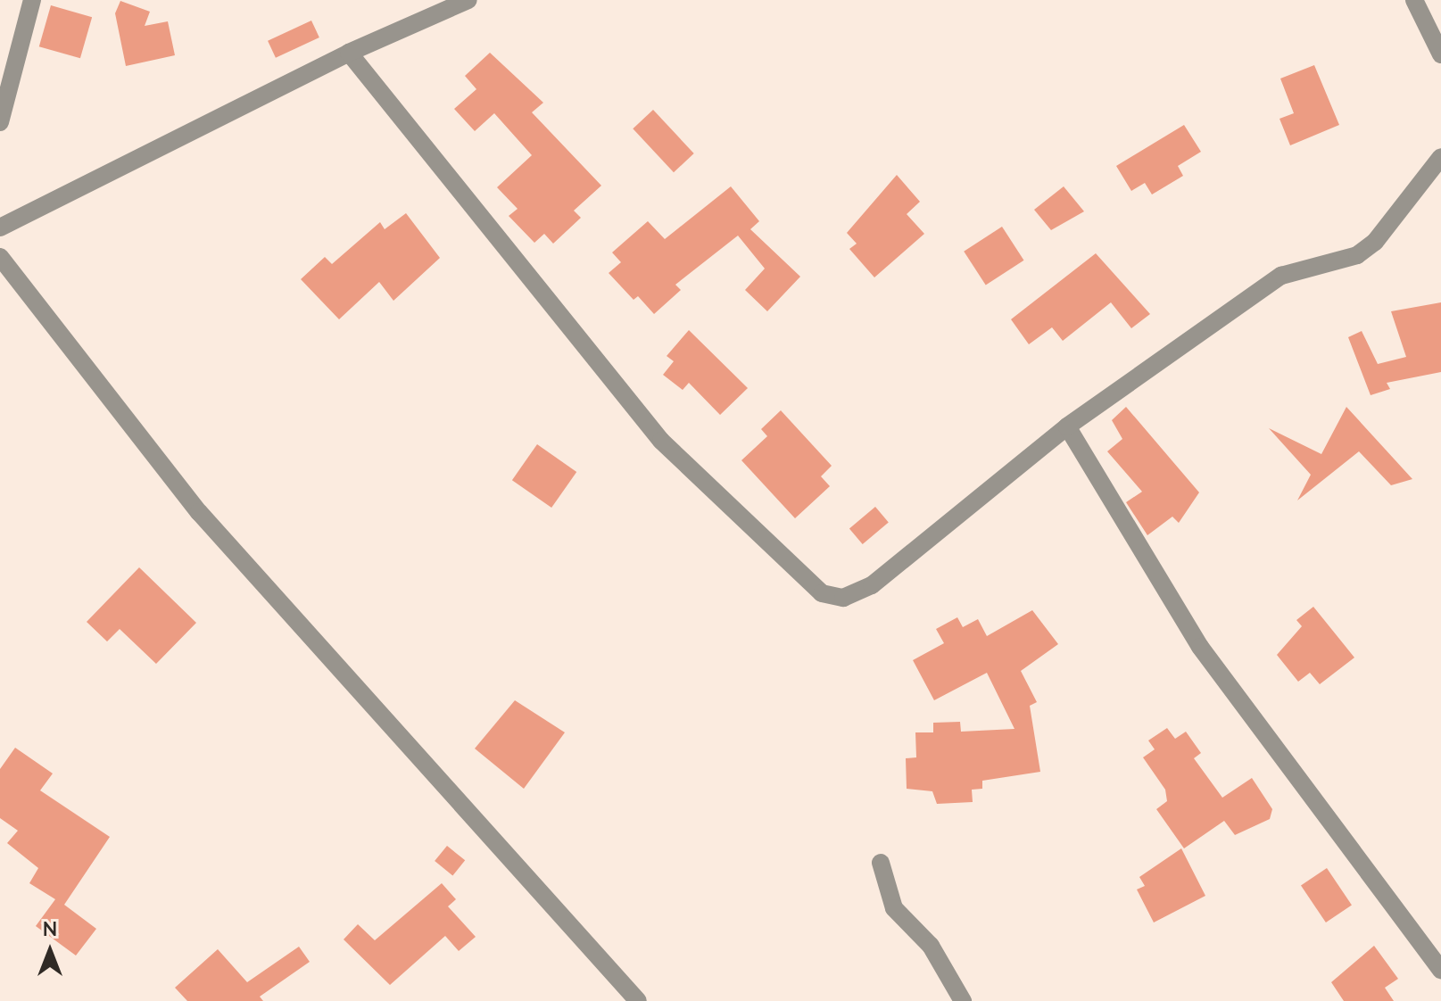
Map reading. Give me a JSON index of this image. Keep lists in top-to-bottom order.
{
  "north": "top"
}
